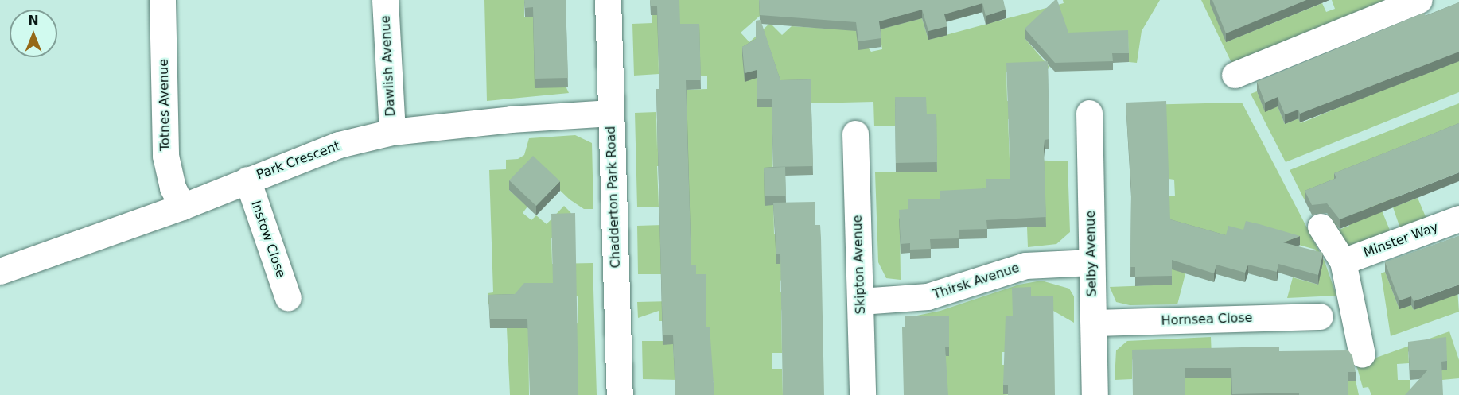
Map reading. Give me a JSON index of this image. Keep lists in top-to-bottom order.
{
  "streets": {
    "street": [
      "Dawlish Avenue",
      "Totnes Avenue",
      "Park Crescent",
      "Chadderton Park Road",
      "Instow Close",
      "Minster Way",
      "Selby Avenue",
      "Skipton Avenue",
      "Thirsk Avenue",
      "Hornsea Close"
    ]
  },
  "crossings": [
    ["Dawlish Avenue", "Park Crescent"],
    ["Totnes Avenue", "Park Crescent"],
    ["Park Crescent", "Chadderton Park Road"],
    ["Park Crescent", "Instow Close"],
    ["Selby Avenue", "Thirsk Avenue"],
    ["Selby Avenue", "Hornsea Close"],
    ["Skipton Avenue", "Thirsk Avenue"]
  ],
  "north": "top"
}
